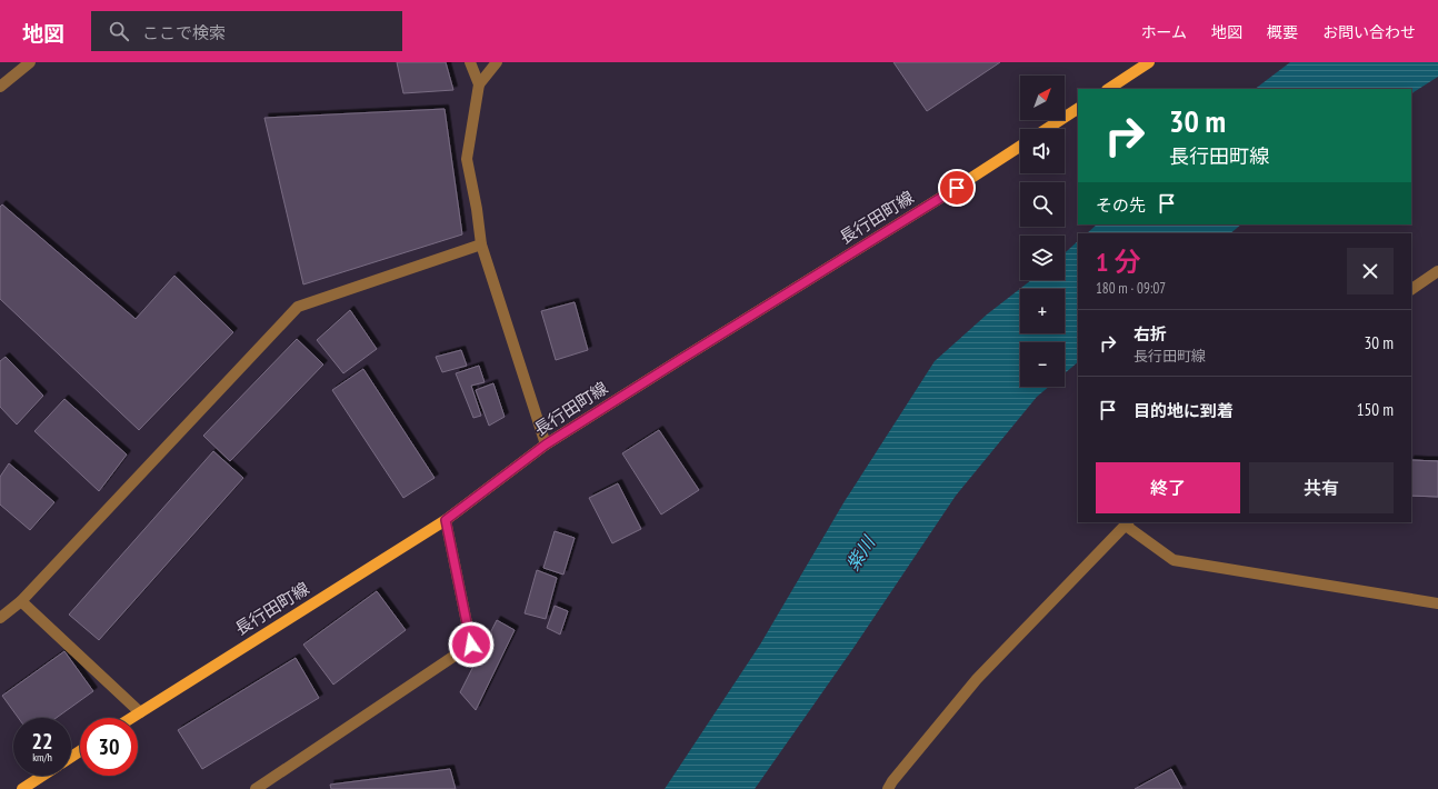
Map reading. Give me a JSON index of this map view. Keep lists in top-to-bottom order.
{
  "streets": {
    "main road": ["長行田町線"]
  },
  "water": ["紫川"],
  "north": "top right",
  "page": {
    "header": "地図",
    "search": "ここで検索",
    "nav": [
      "ホーム",
      "地図",
      "概要",
      "お問い合わせ"
    ],
    "map_buttons": ["+", "−"],
    "turn": ["30 m", "長行田町線"],
    "then": "その先",
    "heading": ["1 分", "180 m · 09:07"],
    "list": [
      {
        "name": "右折",
        "note": "長行田町線",
        "value": "30 m"
      },
      {
        "name": "目的地に到着",
        "value": "150 m"
      }
    ],
    "buttons": ["終了", "共有"],
    "speed": "22 km/h",
    "limit": "30"
  }
}
